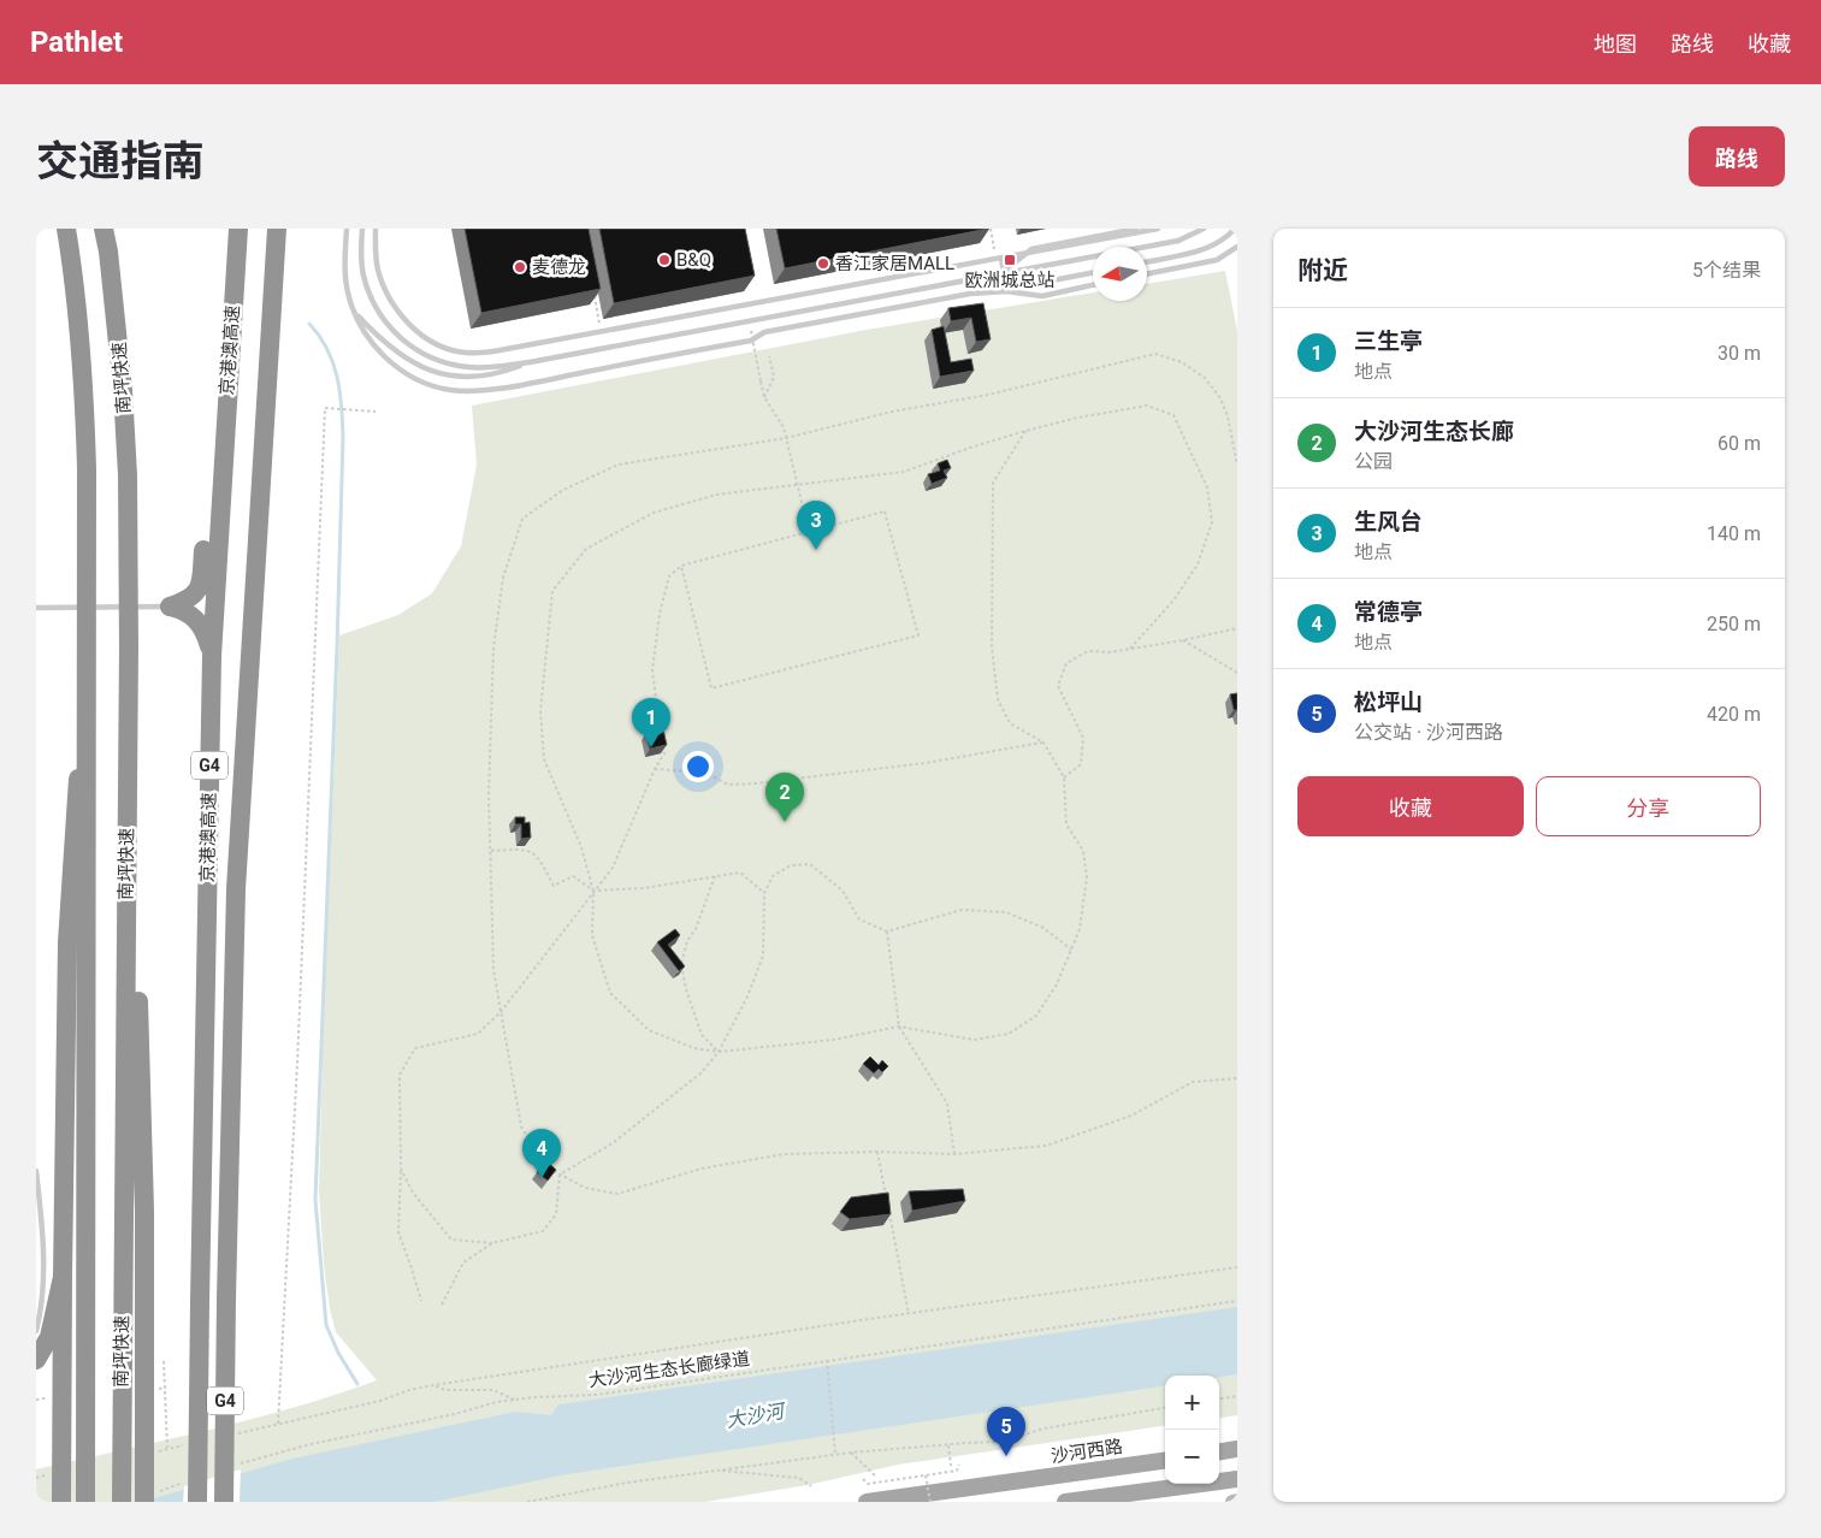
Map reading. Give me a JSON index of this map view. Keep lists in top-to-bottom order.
{
  "streets": {
    "highway": ["京港澳高速", "南坪快速", "G4"],
    "main road": ["沙河西路"],
    "path": ["大沙河生态长廊绿道"]
  },
  "water": ["大沙河"],
  "places": {
    "other": ["B&Q", "香江家居MALL", "麦德龙"],
    "transit": ["欧洲城总站"]
  },
  "north": "left",
  "page": {
    "header": "Pathlet",
    "nav": ["地图", "路线", "收藏"],
    "title": "交通指南",
    "buttons": [
      "路线",
      ["收藏", "分享"]
    ],
    "heading": ["附近", "5个结果"],
    "list": [
      {
        "mark": "1",
        "name": "三生亭",
        "note": "地点",
        "value": "30 m"
      },
      {
        "mark": "2",
        "name": "大沙河生态长廊",
        "note": "公园",
        "value": "60 m"
      },
      {
        "mark": "3",
        "name": "生风台",
        "note": "地点",
        "value": "140 m"
      },
      {
        "mark": "4",
        "name": "常德亭",
        "note": "地点",
        "value": "250 m"
      },
      {
        "mark": "5",
        "name": "松坪山",
        "note": "公交站 · 沙河西路",
        "value": "420 m"
      }
    ],
    "pins": [
      "3",
      "1",
      "2",
      "4",
      "5"
    ],
    "map_buttons": ["+", "−"]
  }
}
